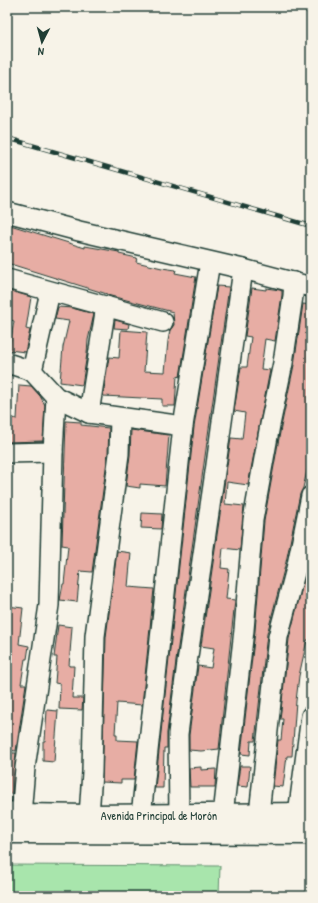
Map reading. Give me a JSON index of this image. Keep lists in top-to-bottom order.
{
  "streets": {
    "main road": ["Avenida Principal de Morón"]
  },
  "north": "bottom"
}
